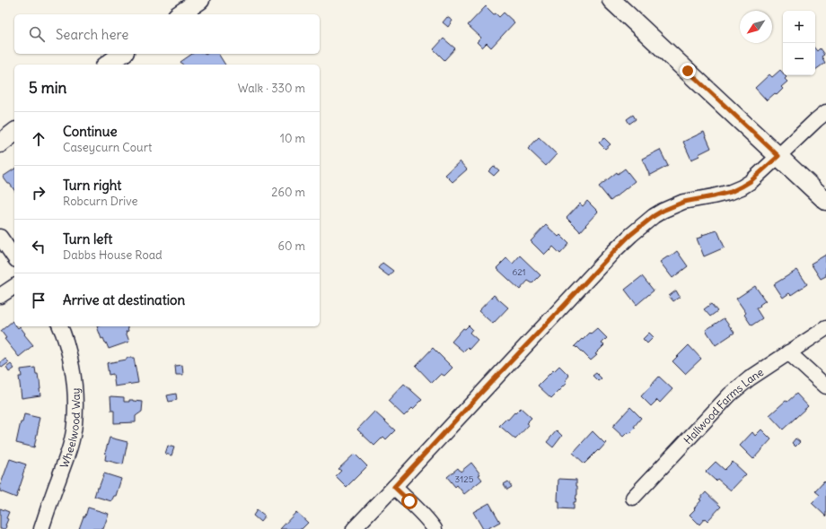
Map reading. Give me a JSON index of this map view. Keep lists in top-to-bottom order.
{
  "streets": {
    "street": ["Hallwood Farms Lane", "Wheelwood Way"]
  },
  "house_numbers": ["621", "3125"],
  "north": "bottom left",
  "page": {
    "map_buttons": ["+", "−"],
    "search": "Search here",
    "heading": ["5 min", "Walk · 330 m"],
    "list": [
      ["Continue", "Caseycurn Court", "10 m"],
      ["Turn right", "Robcurn Drive", "260 m"],
      ["Turn left", "Dabbs House Road", "60 m"],
      "Arrive at destination"
    ]
  }
}
